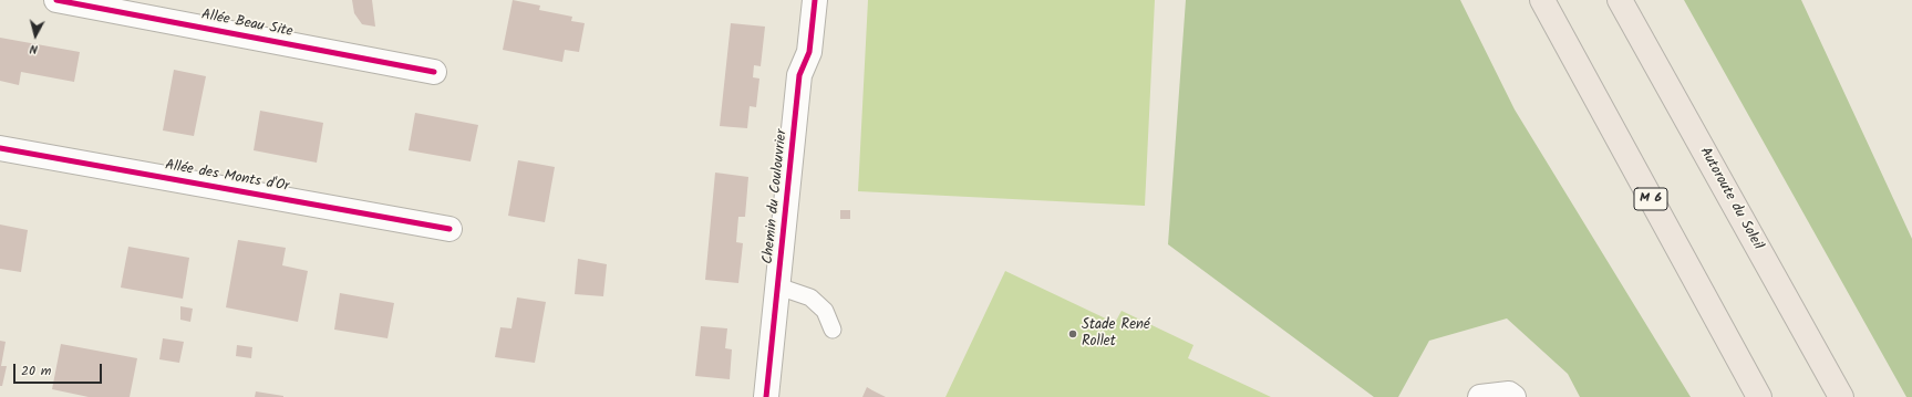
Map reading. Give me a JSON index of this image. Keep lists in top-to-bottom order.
{
  "streets": {
    "highway": ["M 6", "Autoroute du Soleil"],
    "street": ["Allée Beau Site", "Allée des Monts d'Or", "Chemin du Coulouvrier"]
  },
  "places": ["Stade René Rollet"],
  "scale_bar": "20 m",
  "north": "bottom"
}
